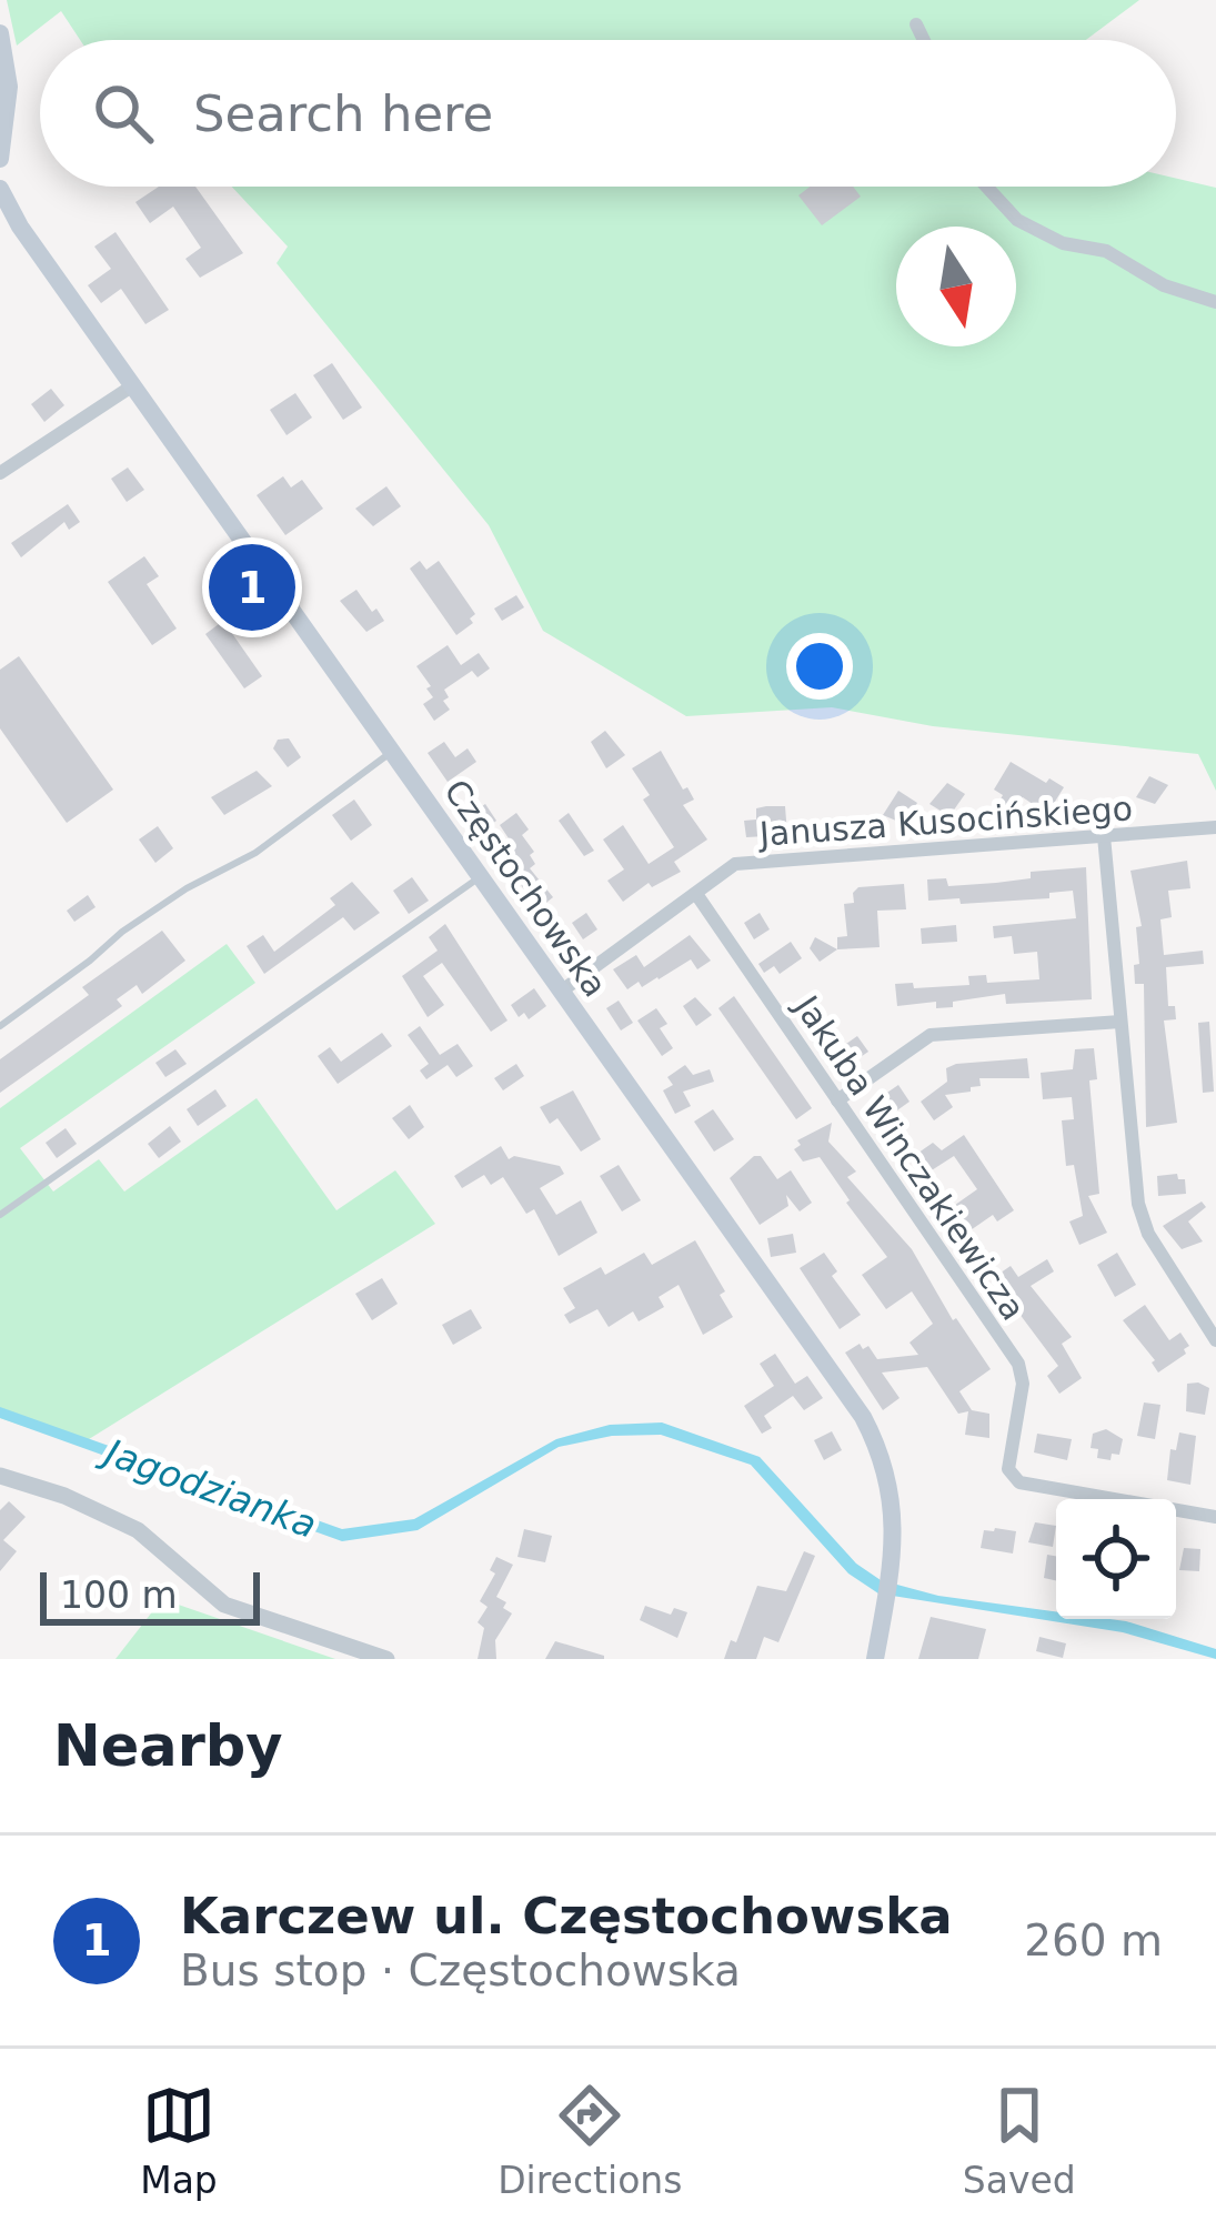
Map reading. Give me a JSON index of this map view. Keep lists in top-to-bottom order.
{
  "streets": {
    "main road": ["Częstochowska"],
    "street": ["Janusza Kusocińskiego", "Jakuba Winczakiewicza"]
  },
  "crossings": [
    ["Janusza Kusocińskiego", "Częstochowska"],
    ["Janusza Kusocińskiego", "Jakuba Winczakiewicza"]
  ],
  "water": ["Jagodzianka"],
  "scale_bar": "100 m",
  "north": "bottom",
  "page": {
    "search": "Search here",
    "pins": "1",
    "scale": "100 m",
    "heading": "Nearby",
    "list": [
      {
        "mark": "1",
        "name": "Karczew ul. Częstochowska",
        "note": "Bus stop · Częstochowska",
        "value": "260 m"
      }
    ],
    "nav": ["Map", "Directions", "Saved"]
  }
}
